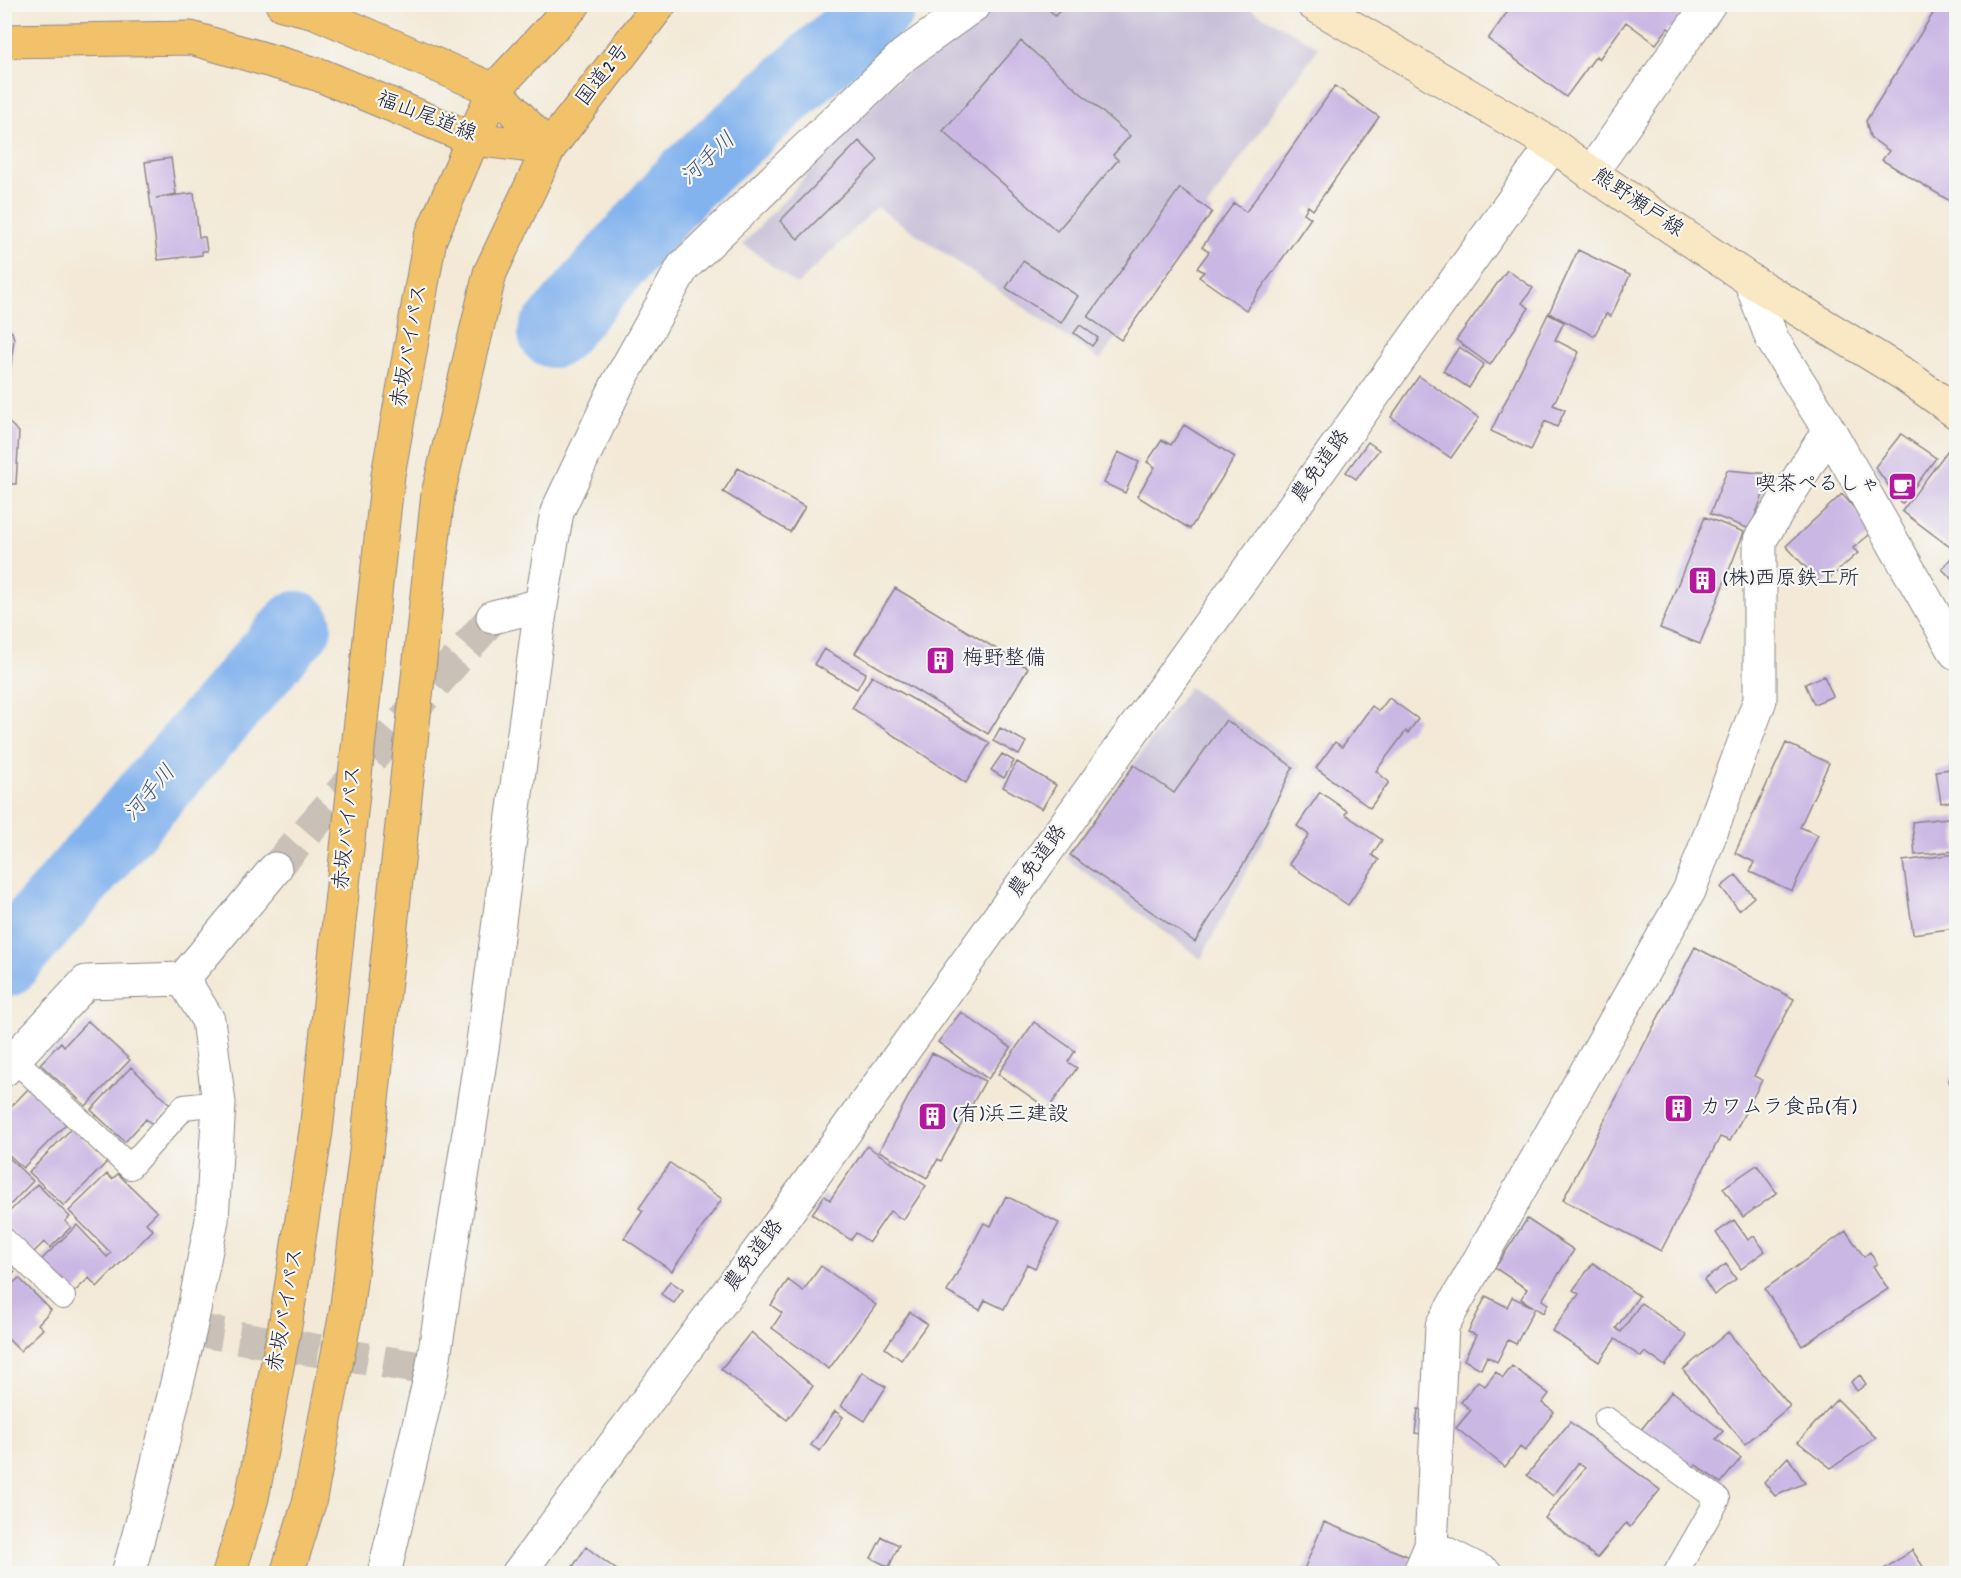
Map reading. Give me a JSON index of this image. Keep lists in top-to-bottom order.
{
  "streets": {
    "main road": [
      "国道2号",
      "福山尾道線",
      "熊野瀬戸線",
      "赤坂バイパス"
    ],
    "street": ["農免道路"]
  },
  "crossings": [
    ["国道2号", "福山尾道線"],
    ["福山尾道線", "赤坂バイパス"],
    ["熊野瀬戸線", "農免道路"]
  ],
  "water": ["河手川"],
  "places": {
    "cafe": ["喫茶ぺるしゃ"],
    "building": [
      "(株)西原鉄工所",
      "梅野整備",
      "カワムラ食品(有)",
      "(有)浜三建設"
    ]
  }
}
